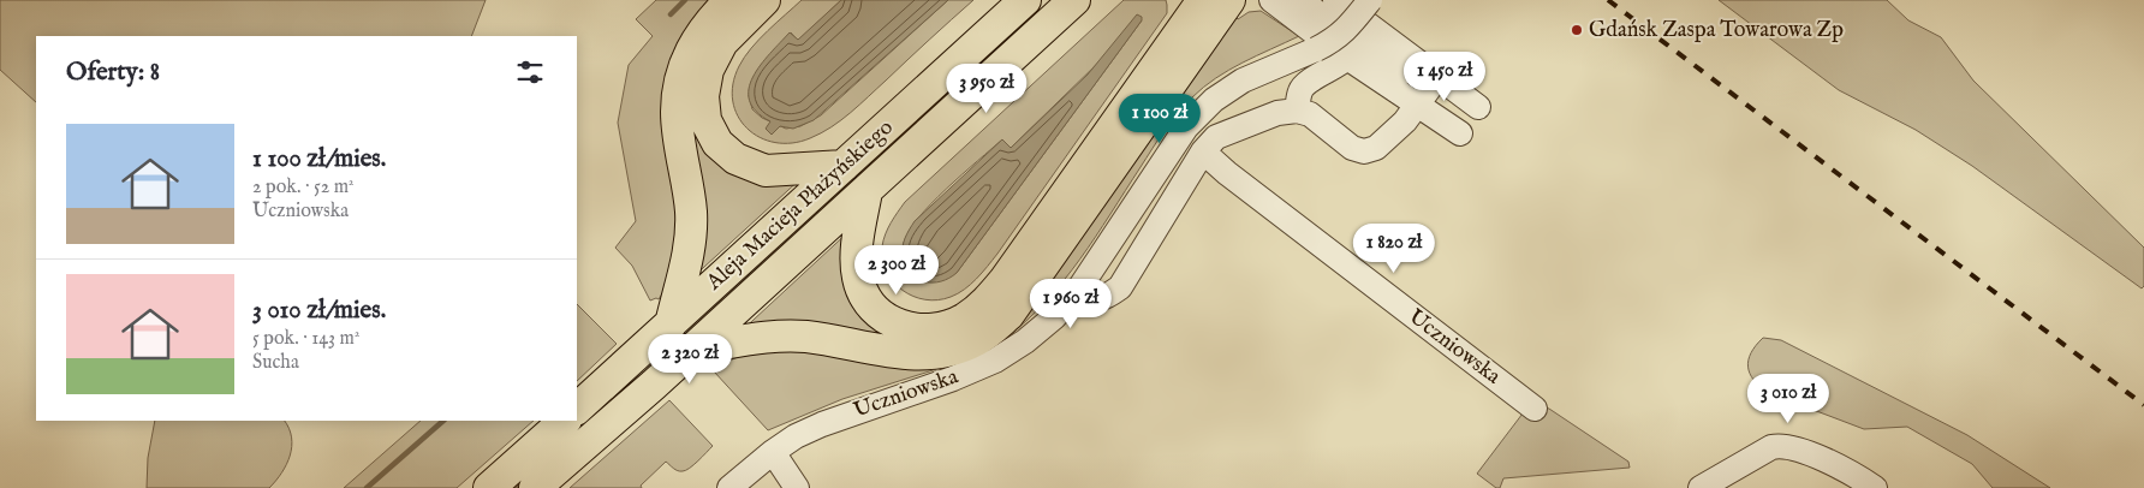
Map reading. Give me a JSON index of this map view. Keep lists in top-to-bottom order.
{
  "streets": {
    "main road": ["Aleja Macieja Płażyńskiego"],
    "street": ["Uczniowska"]
  },
  "places": ["Gdańsk Zaspa Towarowa Zp"],
  "page": {
    "heading": "Oferty: 8",
    "price": [
      "1 450 zł",
      "3 950 zł",
      "1 100 zł",
      "1 820 zł",
      "2 300 zł",
      "1 960 zł",
      "2 320 zł",
      "3 010 zł"
    ],
    "list": [
      {
        "name": "1 100 zł/mies.",
        "note": "2 pok. · 52 m² · Uczniowska"
      },
      {
        "name": "3 010 zł/mies.",
        "note": "5 pok. · 143 m² · Sucha"
      }
    ]
  }
}
